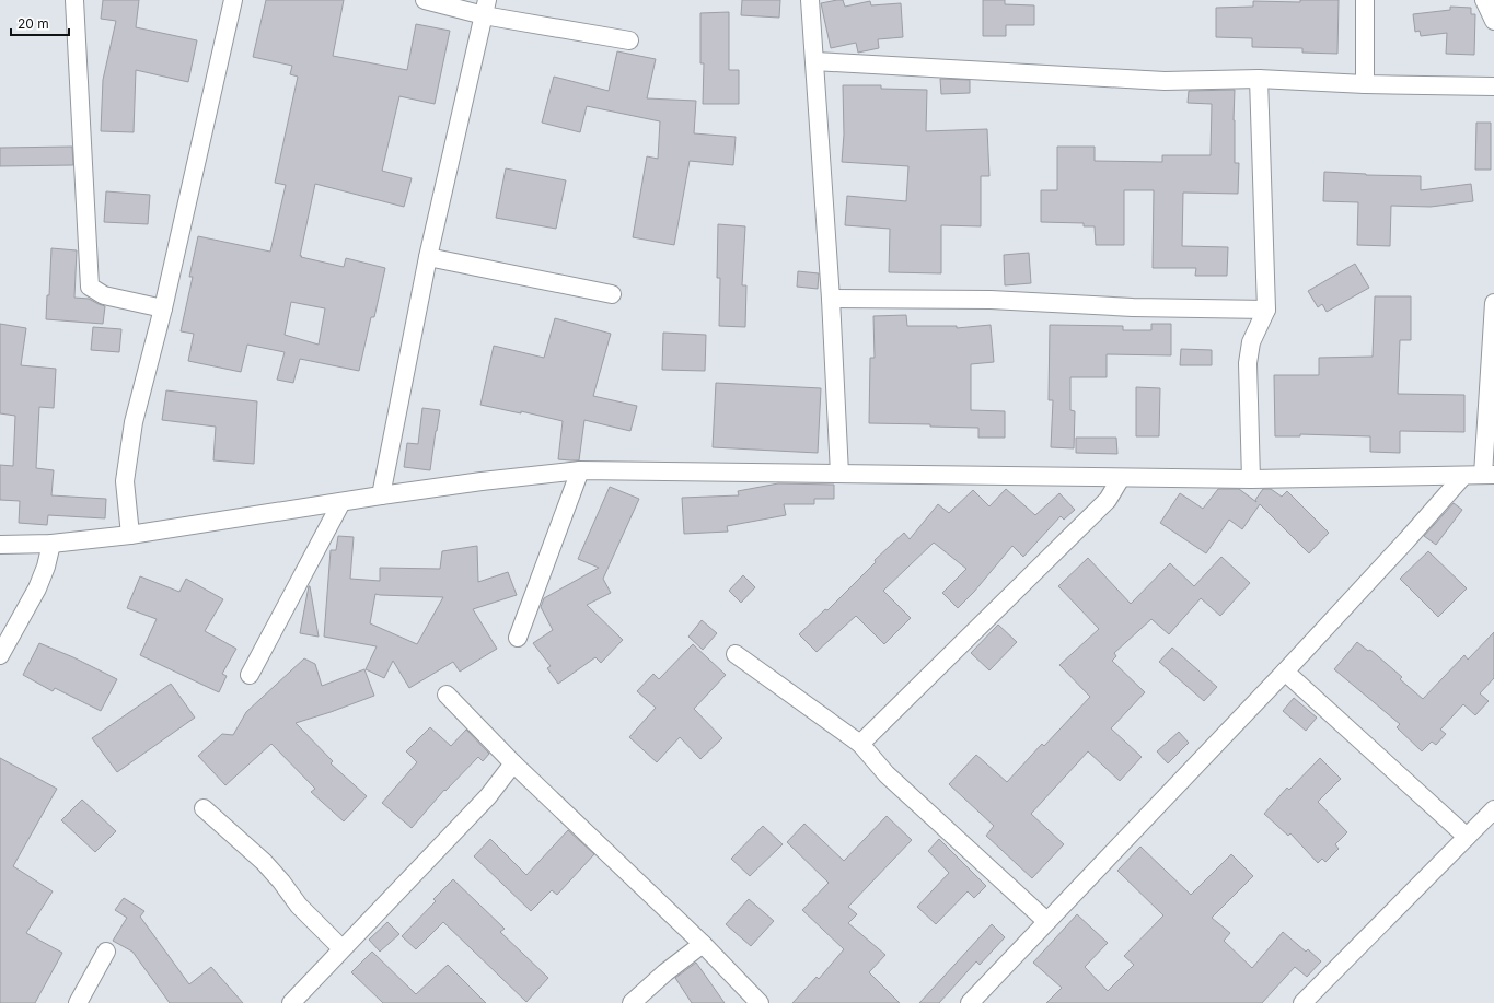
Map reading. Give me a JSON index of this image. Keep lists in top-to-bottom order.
{
  "scale_bar": "20 m"
}
